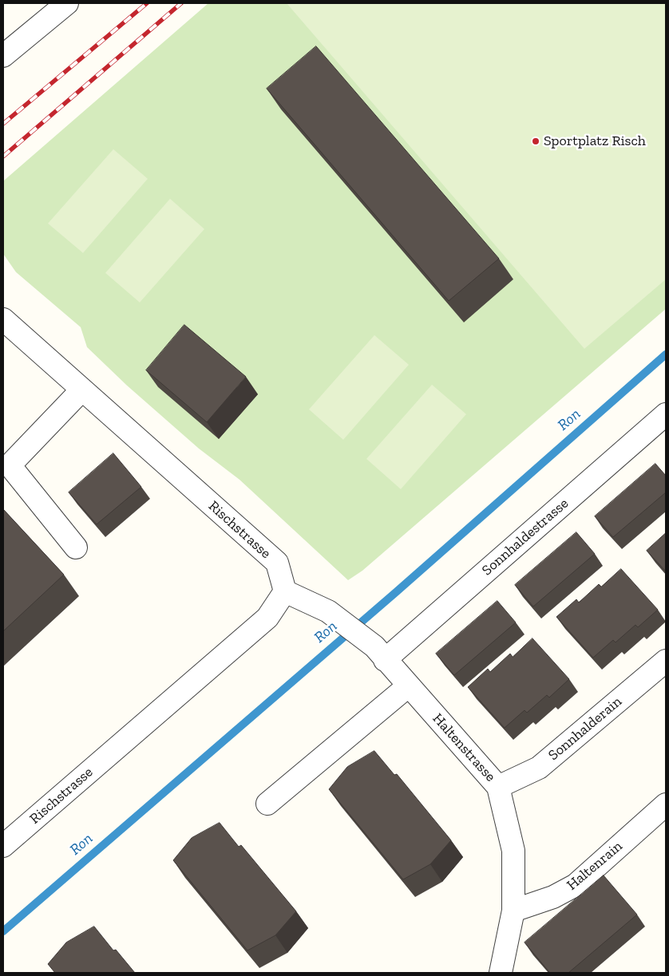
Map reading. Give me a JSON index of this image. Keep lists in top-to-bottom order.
{
  "streets": {
    "street": [
      "Rischstrasse",
      "Sonnhaldestrasse",
      "Sonnhalderain",
      "Haltenstrasse",
      "Haltenrain"
    ]
  },
  "crossings": [
    ["Rischstrasse", "Haltenstrasse"],
    ["Sonnhaldestrasse", "Haltenstrasse"],
    ["Sonnhalderain", "Haltenstrasse"],
    ["Haltenstrasse", "Haltenrain"]
  ],
  "water": ["Ron"],
  "places": ["Sportplatz Risch"]
}
